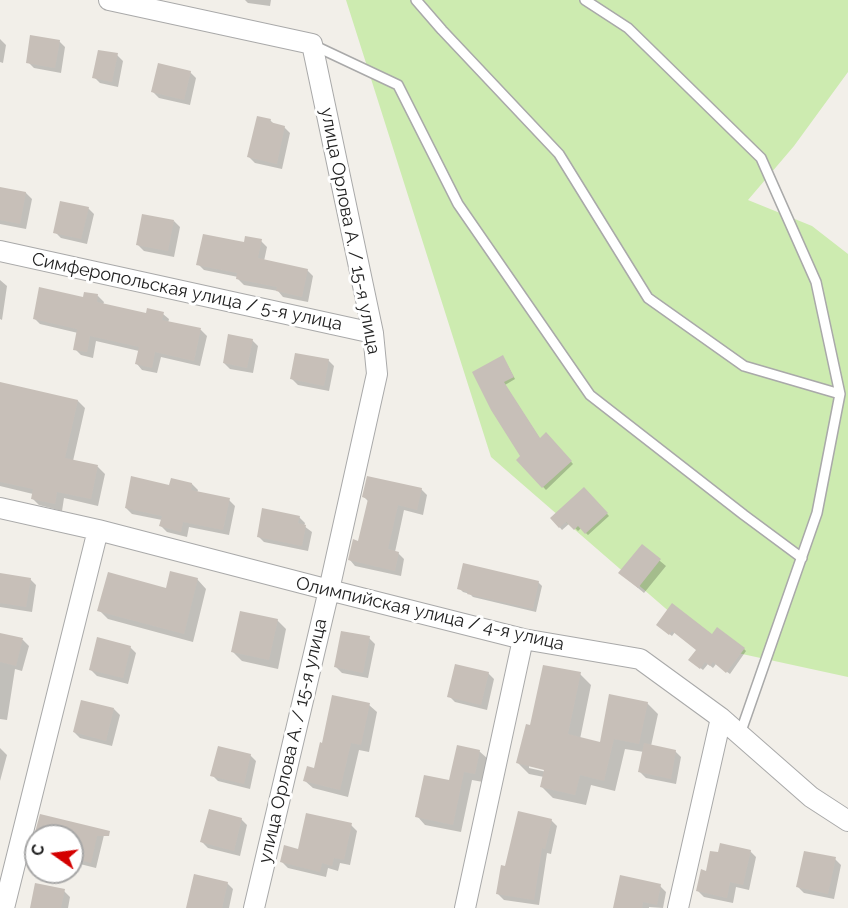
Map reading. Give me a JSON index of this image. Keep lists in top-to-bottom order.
{
  "streets": {
    "street": ["улица Орлова А. / 15-я улица", "Симферопольская улица / 5-я улица", "Олимпийская улица / 4-я улица"]
  },
  "crossings": [
    ["улица Орлова А. / 15-я улица", "Симферопольская улица / 5-я улица"],
    ["улица Орлова А. / 15-я улица", "Олимпийская улица / 4-я улица"]
  ],
  "north": "left"
}
